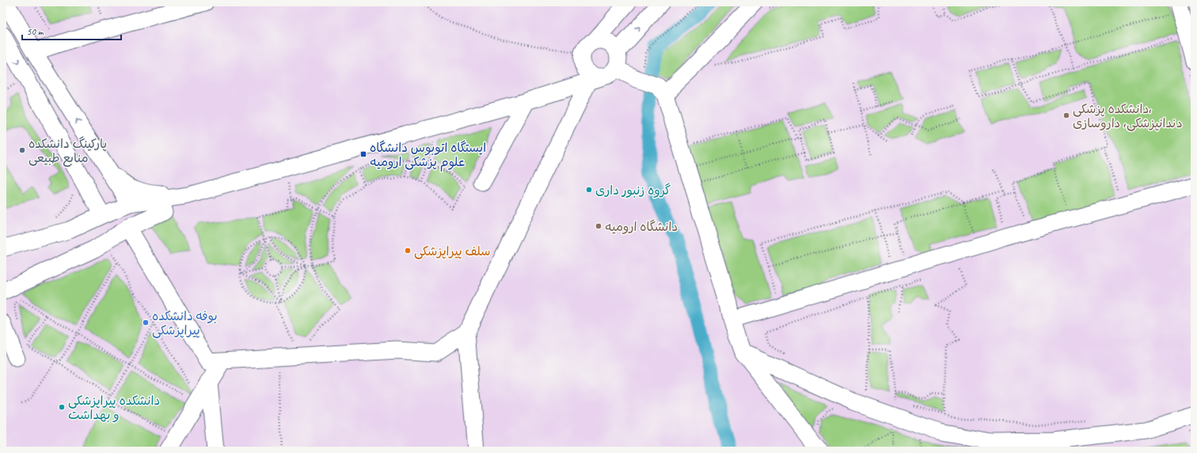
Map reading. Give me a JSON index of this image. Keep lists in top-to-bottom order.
{
  "places": {
    "other": [
      "دانشکده پزشکی، دندانپزشکی، داروسازی",
      "پارکینگ دانشکده منابع طبیعی",
      "گروه زنبور داری",
      "دانشگاه ارومیه",
      "سلف پیراپزشکی",
      "بوفه دانشکده پیراپزشکی",
      "دانشکده پیراپزشکی و بهداشت"
    ],
    "transit": ["ایستگاه اتوبوس دانشگاه علوم پزشکی ارومیه"]
  },
  "scale_bar": "50 m"
}
